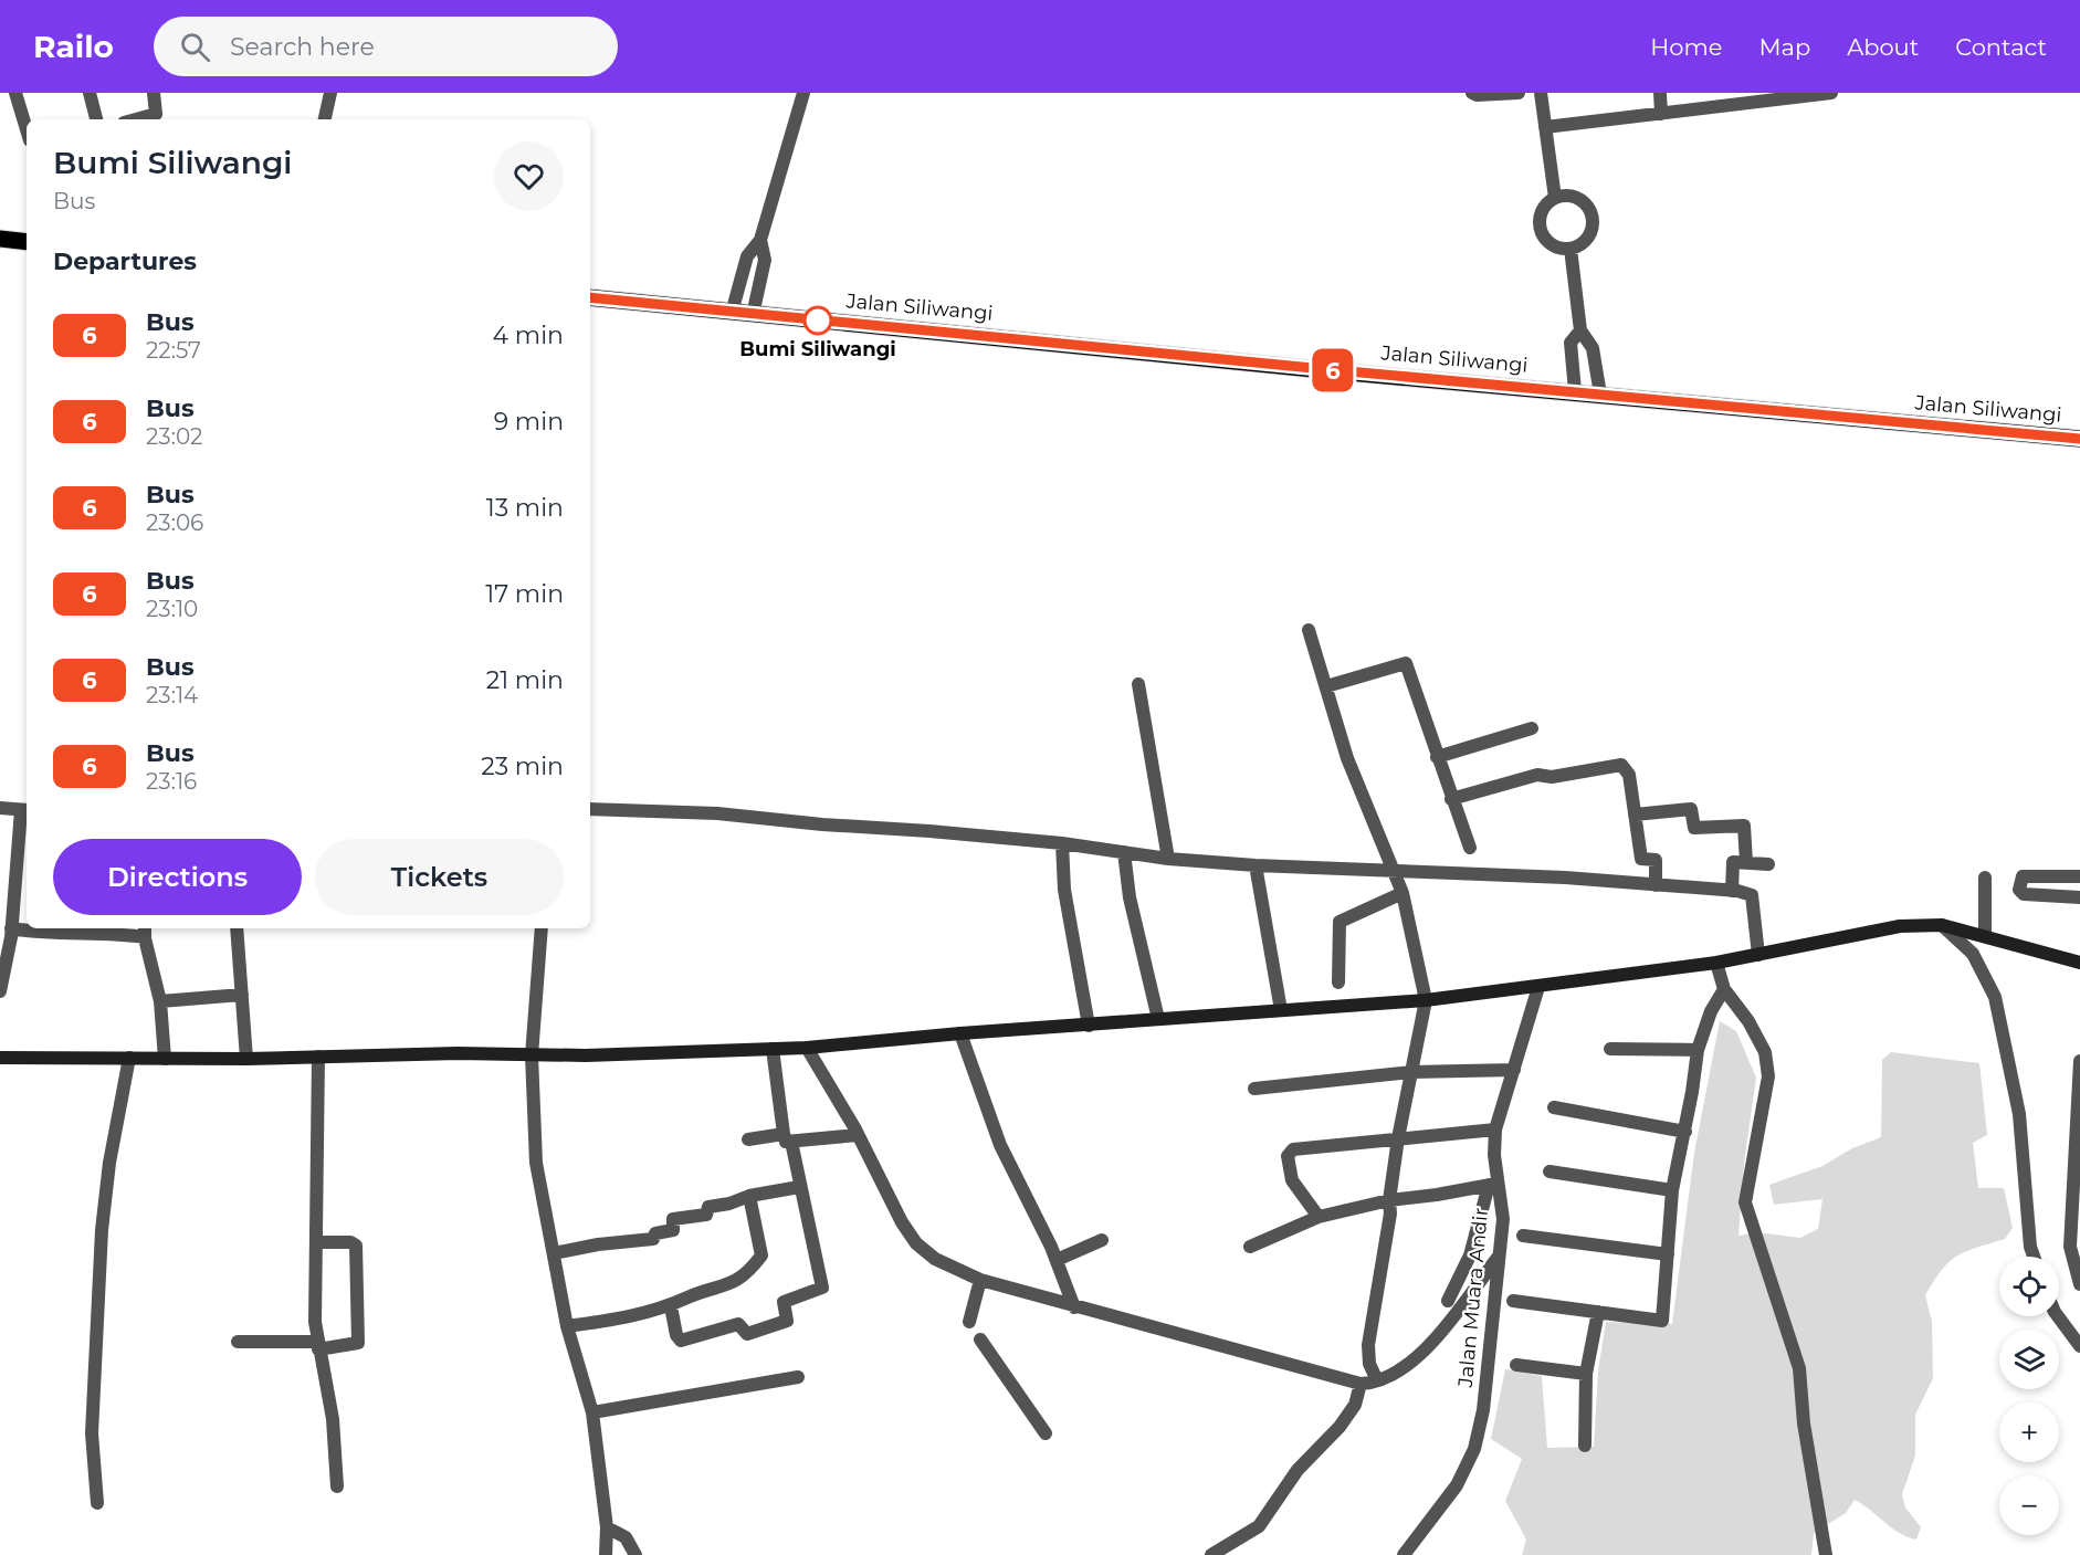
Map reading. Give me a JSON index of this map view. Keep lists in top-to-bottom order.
{
  "streets": {
    "main road": ["Jalan Siliwangi"],
    "street": ["Jalan Muara Andir"]
  },
  "places": ["Bumi Siliwangi"],
  "lines": ["bus line 6"],
  "page": {
    "header": "Railo",
    "search": "Search here",
    "nav": [
      "Home",
      "Map",
      "About",
      "Contact"
    ],
    "on_map": "6",
    "heading": [
      ["Bumi Siliwangi", "Bus"],
      "Departures"
    ],
    "list": [
      {
        "mark": "6",
        "name": "Bus",
        "note": "22:57",
        "value": "4 min"
      },
      {
        "mark": "6",
        "name": "Bus",
        "note": "23:02",
        "value": "9 min"
      },
      {
        "mark": "6",
        "name": "Bus",
        "note": "23:06",
        "value": "13 min"
      },
      {
        "mark": "6",
        "name": "Bus",
        "note": "23:10",
        "value": "17 min"
      },
      {
        "mark": "6",
        "name": "Bus",
        "note": "23:14",
        "value": "21 min"
      },
      {
        "mark": "6",
        "name": "Bus",
        "note": "23:16",
        "value": "23 min"
      }
    ],
    "buttons": ["Directions", "Tickets"],
    "map_buttons": ["+", "−"]
  }
}
